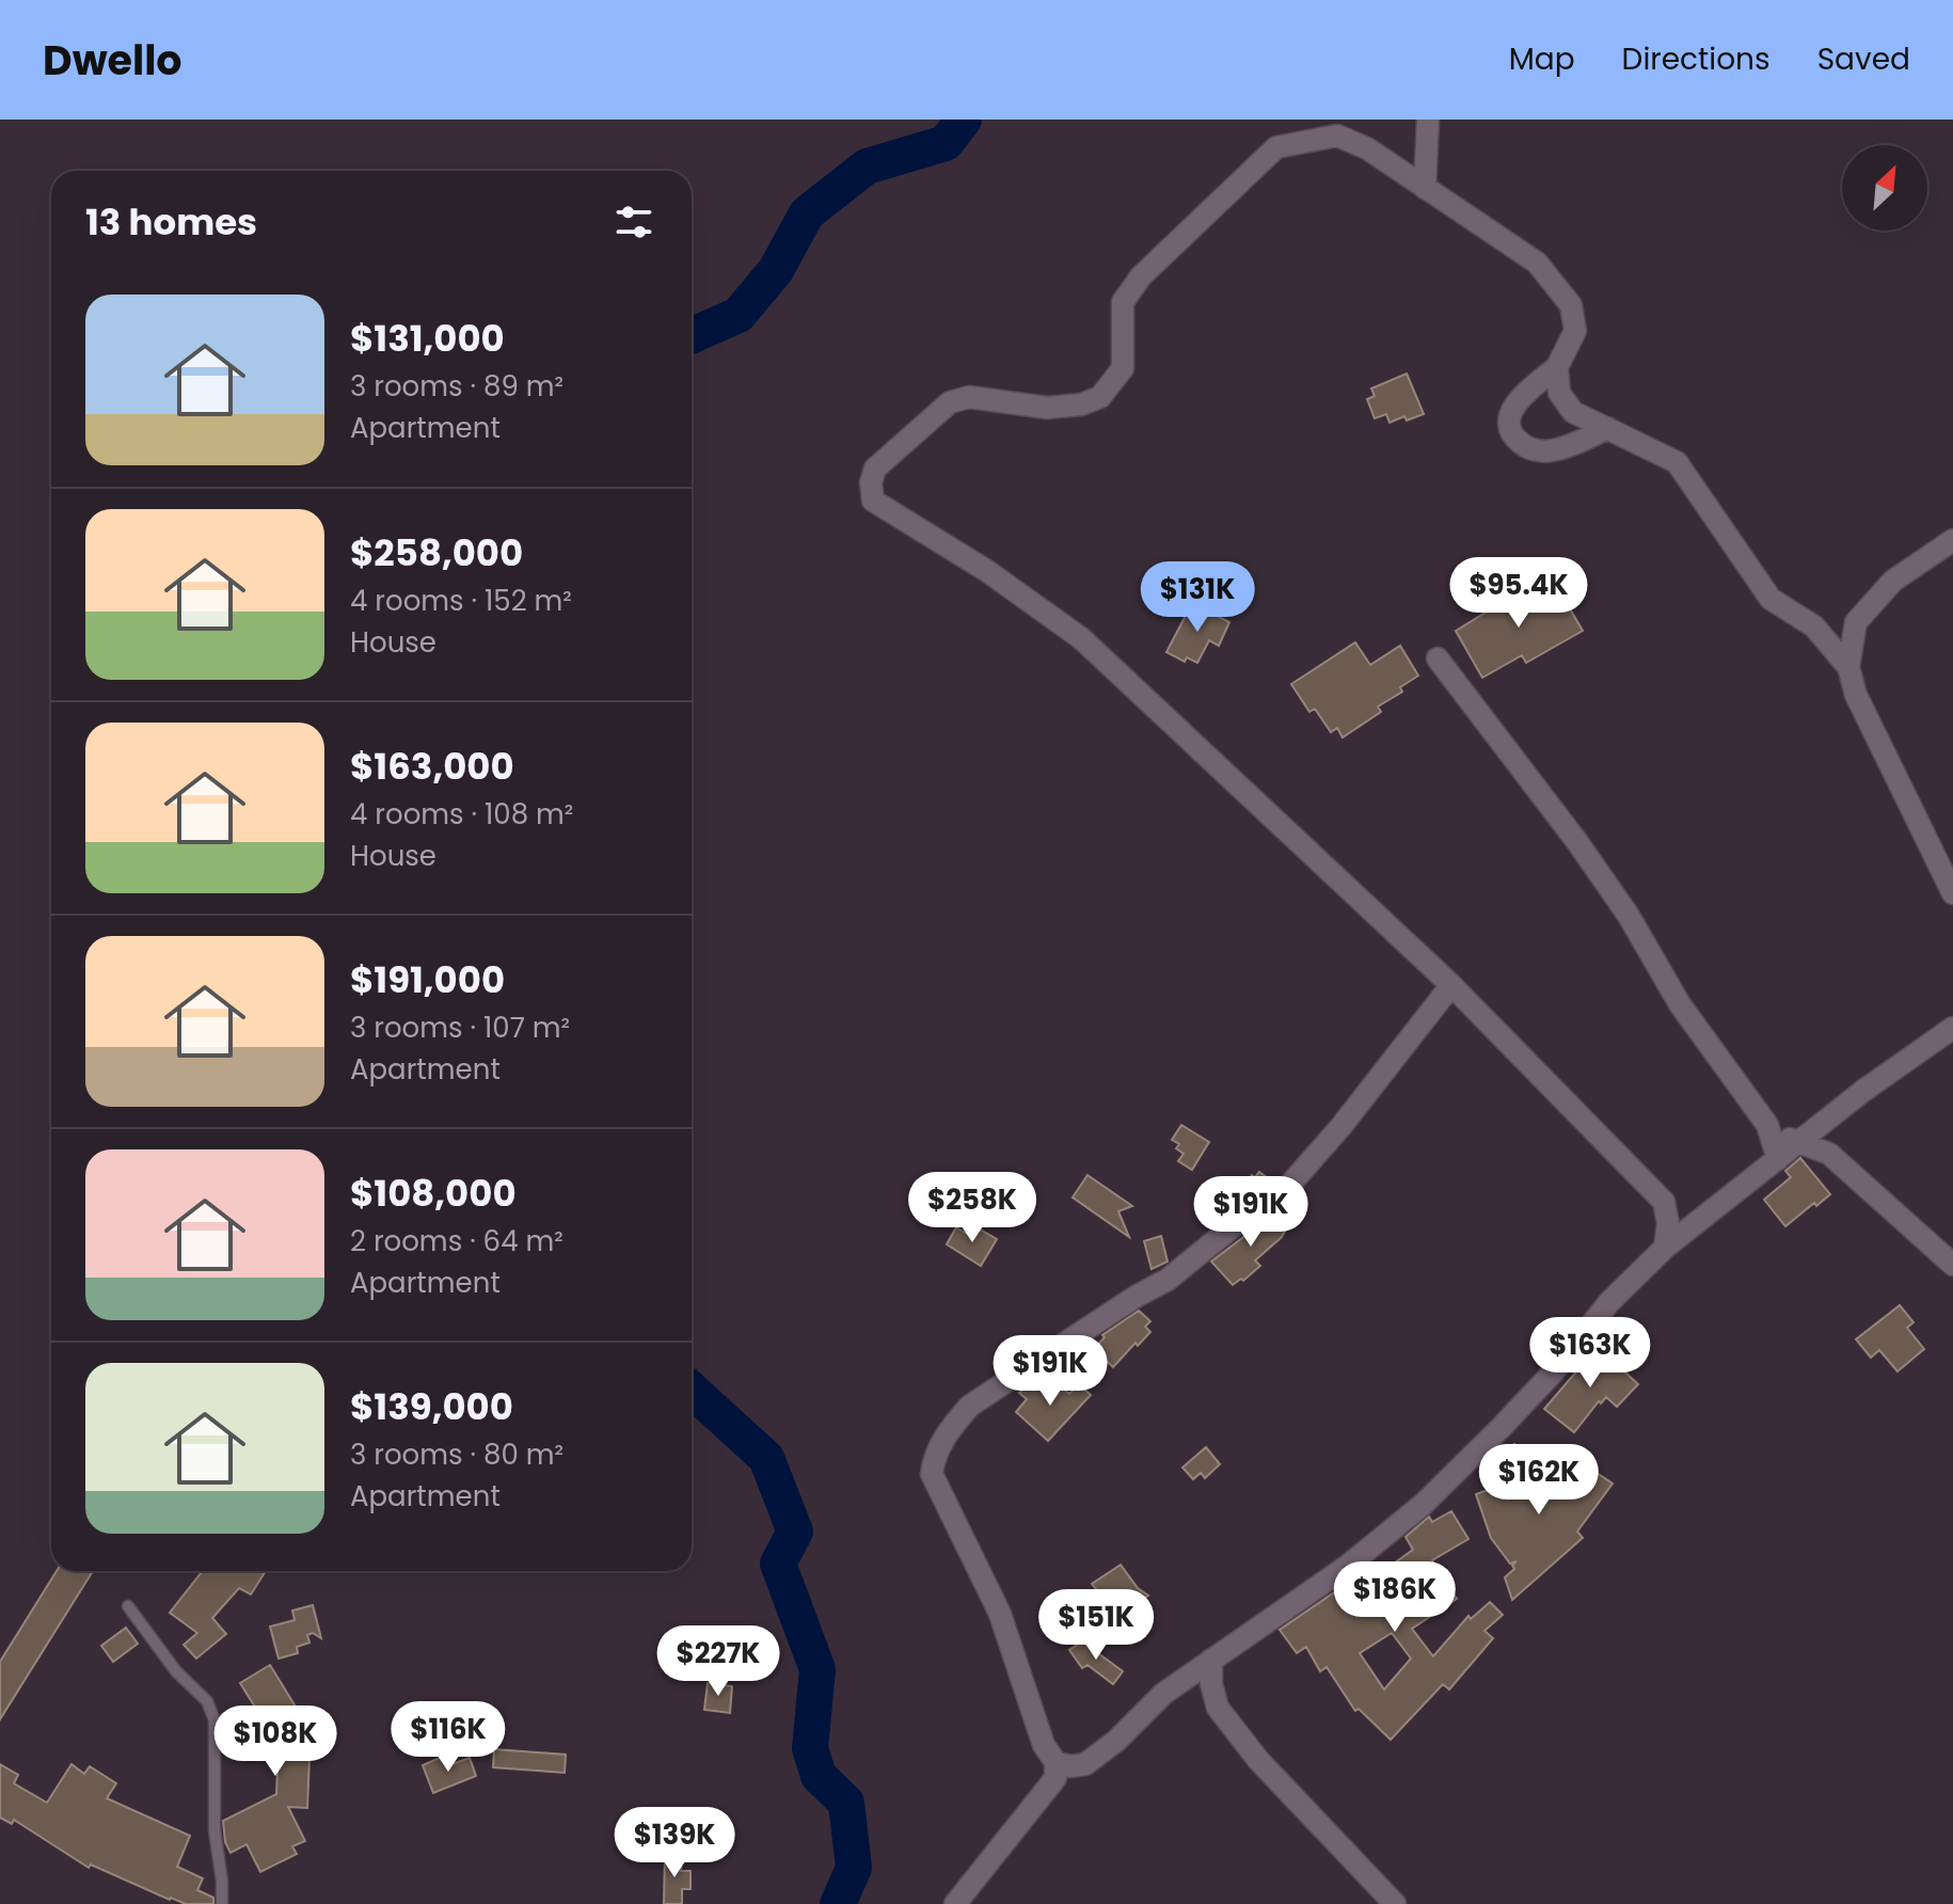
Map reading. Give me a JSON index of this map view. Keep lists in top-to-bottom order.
{
  "north": "top right",
  "page": {
    "header": "Dwello",
    "nav": ["Map", "Directions", "Saved"],
    "heading": "13 homes",
    "list": [
      {
        "name": "$131,000",
        "note": "3 rooms · 89 m² · Apartment"
      },
      {
        "name": "$258,000",
        "note": "4 rooms · 152 m² · House"
      },
      {
        "name": "$163,000",
        "note": "4 rooms · 108 m² · House"
      },
      {
        "name": "$191,000",
        "note": "3 rooms · 107 m² · Apartment"
      },
      {
        "name": "$108,000",
        "note": "2 rooms · 64 m² · Apartment"
      },
      {
        "name": "$139,000",
        "note": "3 rooms · 80 m² · Apartment"
      }
    ],
    "price": [
      "$95.4K",
      "$131K",
      "$258K",
      "$191K",
      "$163K",
      "$191K",
      "$162K",
      "$186K",
      "$151K",
      "$227K",
      "$116K",
      "$108K",
      "$139K"
    ]
  }
}
